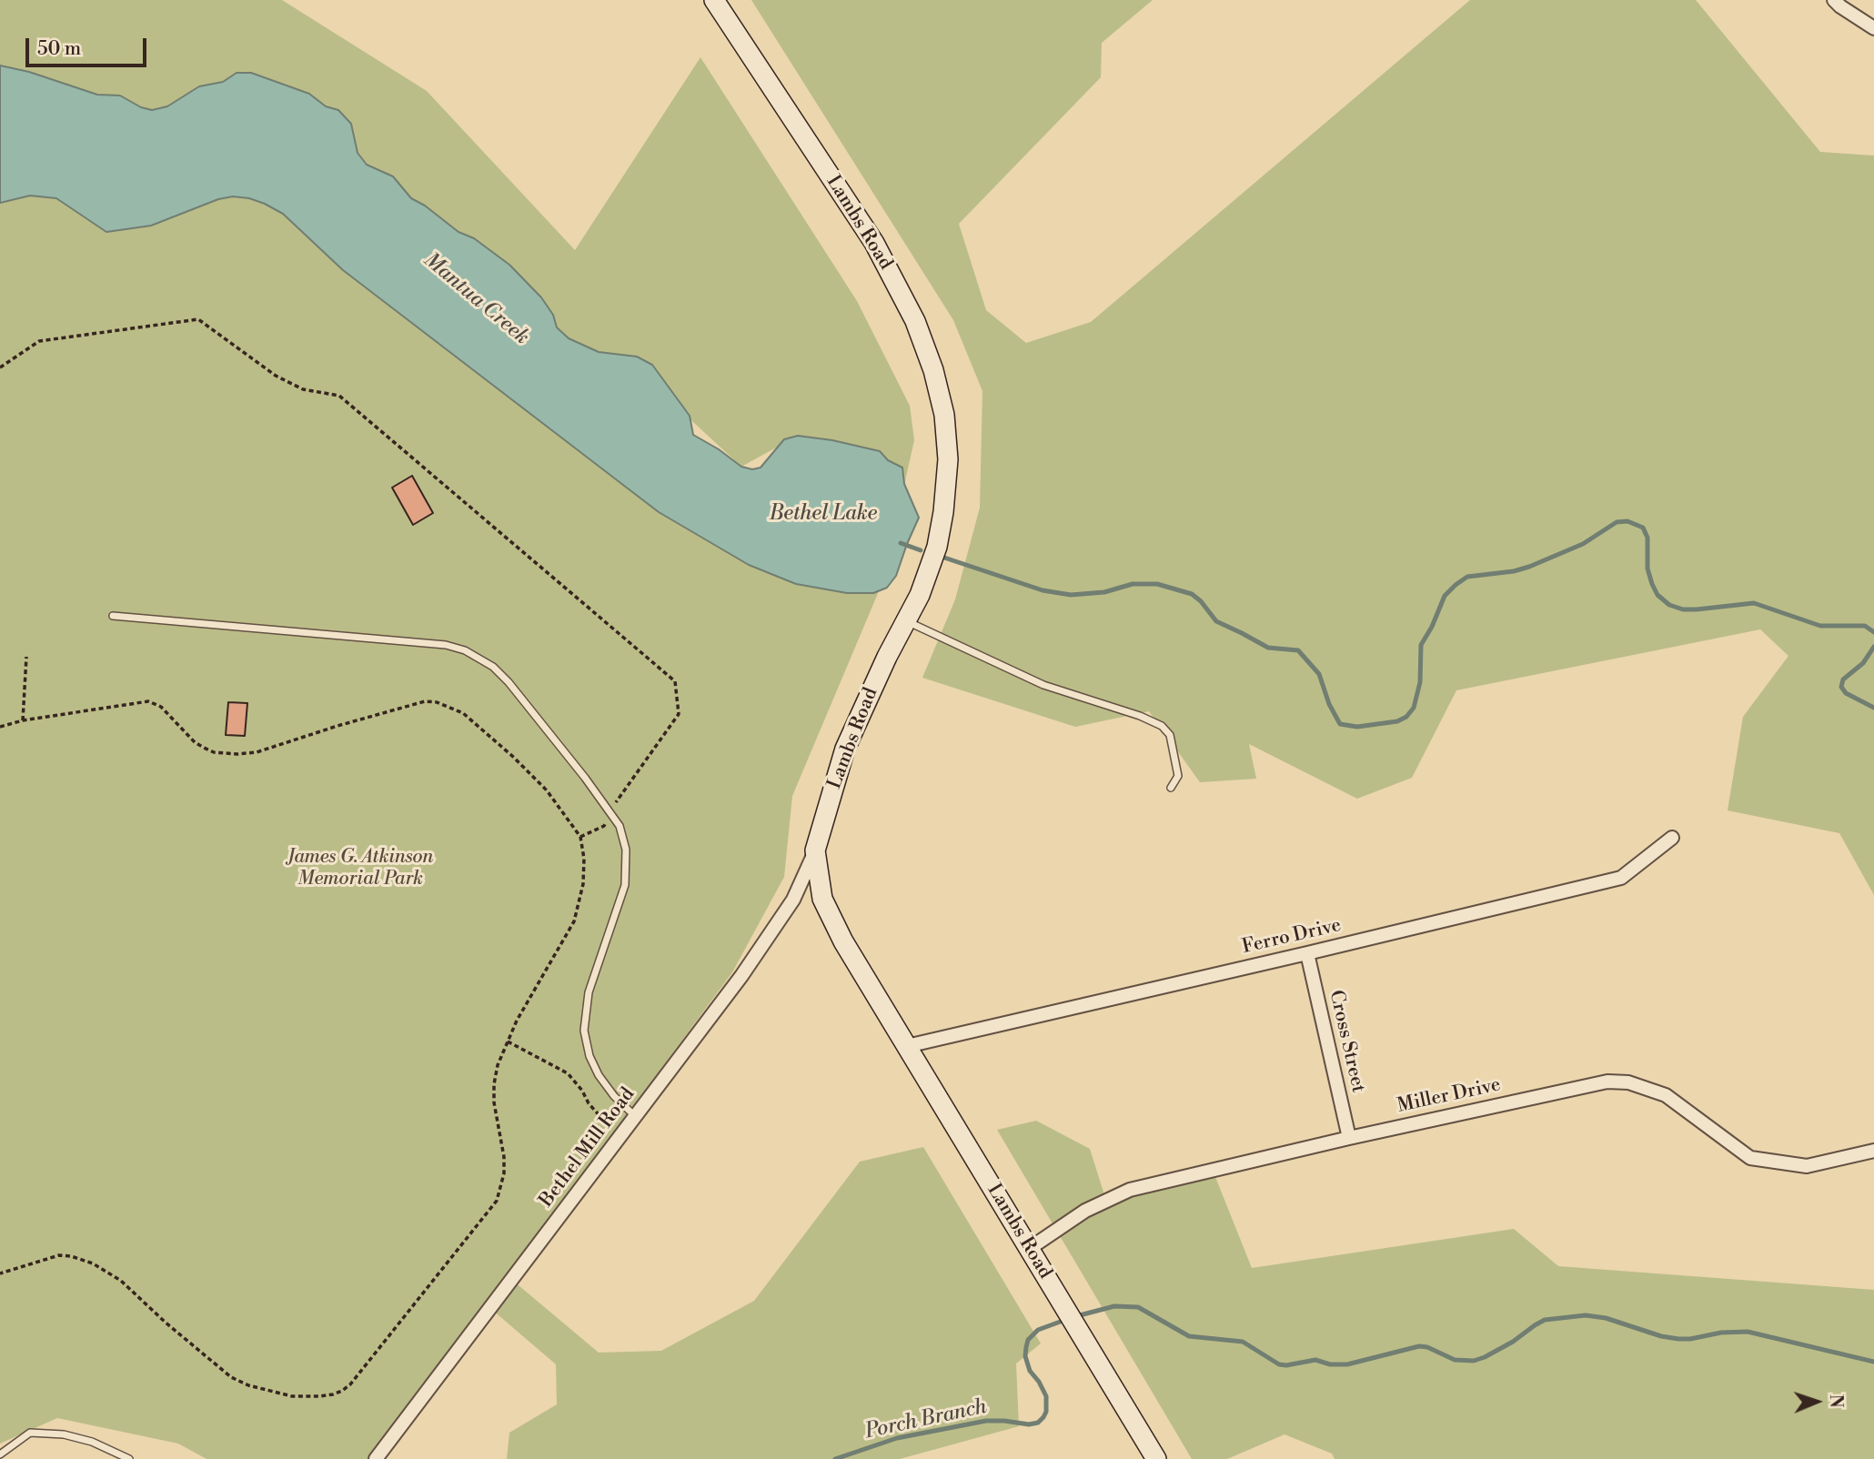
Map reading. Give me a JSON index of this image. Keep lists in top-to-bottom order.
{
  "streets": {
    "main road": ["Lambs Road"],
    "street": [
      "Ferro Drive",
      "Cross Street",
      "Miller Drive",
      "Bethel Mill Road"
    ]
  },
  "crossings": [
    ["Lambs Road", "Ferro Drive"],
    ["Lambs Road", "Miller Drive"],
    ["Lambs Road", "Bethel Mill Road"],
    ["Ferro Drive", "Cross Street"],
    ["Cross Street", "Miller Drive"]
  ],
  "water": ["Mantua Creek", "Bethel Lake", "Porch Branch"],
  "parks": ["James G. Atkinson Memorial Park"],
  "scale_bar": "50 m",
  "north": "right"
}
